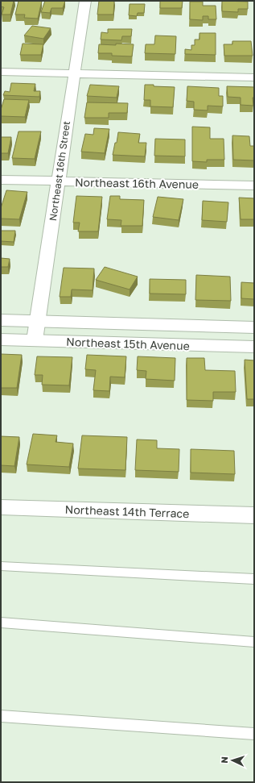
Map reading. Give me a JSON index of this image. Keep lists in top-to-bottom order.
{
  "streets": {
    "street": [
      "Northeast 16th Street",
      "Northeast 16th Avenue",
      "Northeast 15th Avenue",
      "Northeast 14th Terrace"
    ]
  },
  "crossings": [
    ["Northeast 16th Street", "Northeast 16th Avenue"],
    ["Northeast 16th Street", "Northeast 15th Avenue"]
  ],
  "north": "left"
}
